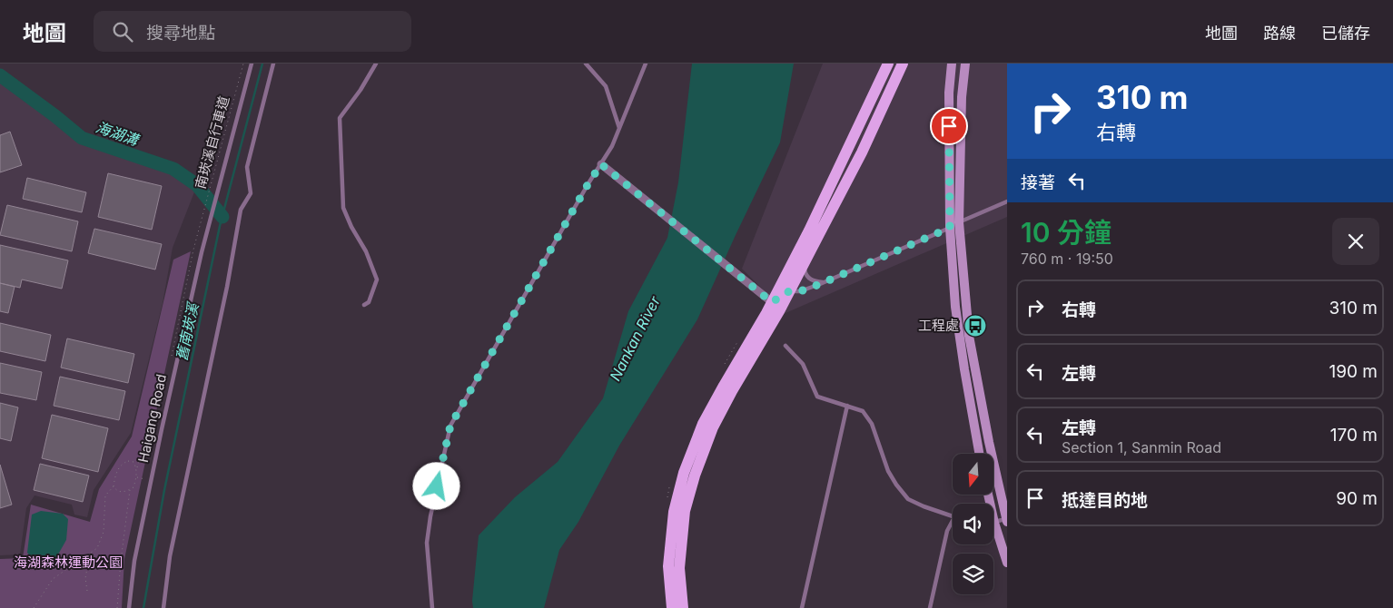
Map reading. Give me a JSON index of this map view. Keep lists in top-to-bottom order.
{
  "streets": {
    "lane": ["Haigang Road"],
    "path": ["南崁溪自行車道"]
  },
  "water": ["海湖溝", "舊南崁溪", "Nankan River"],
  "parks": ["海湖森林運動公園"],
  "places": {
    "bus stop": ["工程處"]
  },
  "north": "bottom",
  "page": {
    "header": "地圖",
    "search": "搜尋地點",
    "nav": ["地圖", "路線", "已儲存"],
    "turn": ["310 m", "右轉"],
    "then": "接著",
    "heading": ["10 分鐘", "760 m · 19:50"],
    "list": [
      {
        "name": "右轉",
        "value": "310 m"
      },
      {
        "name": "左轉",
        "value": "190 m"
      },
      {
        "name": "左轉",
        "note": "Section 1, Sanmin Road",
        "value": "170 m"
      },
      {
        "name": "抵達目的地",
        "value": "90 m"
      }
    ]
  }
}
